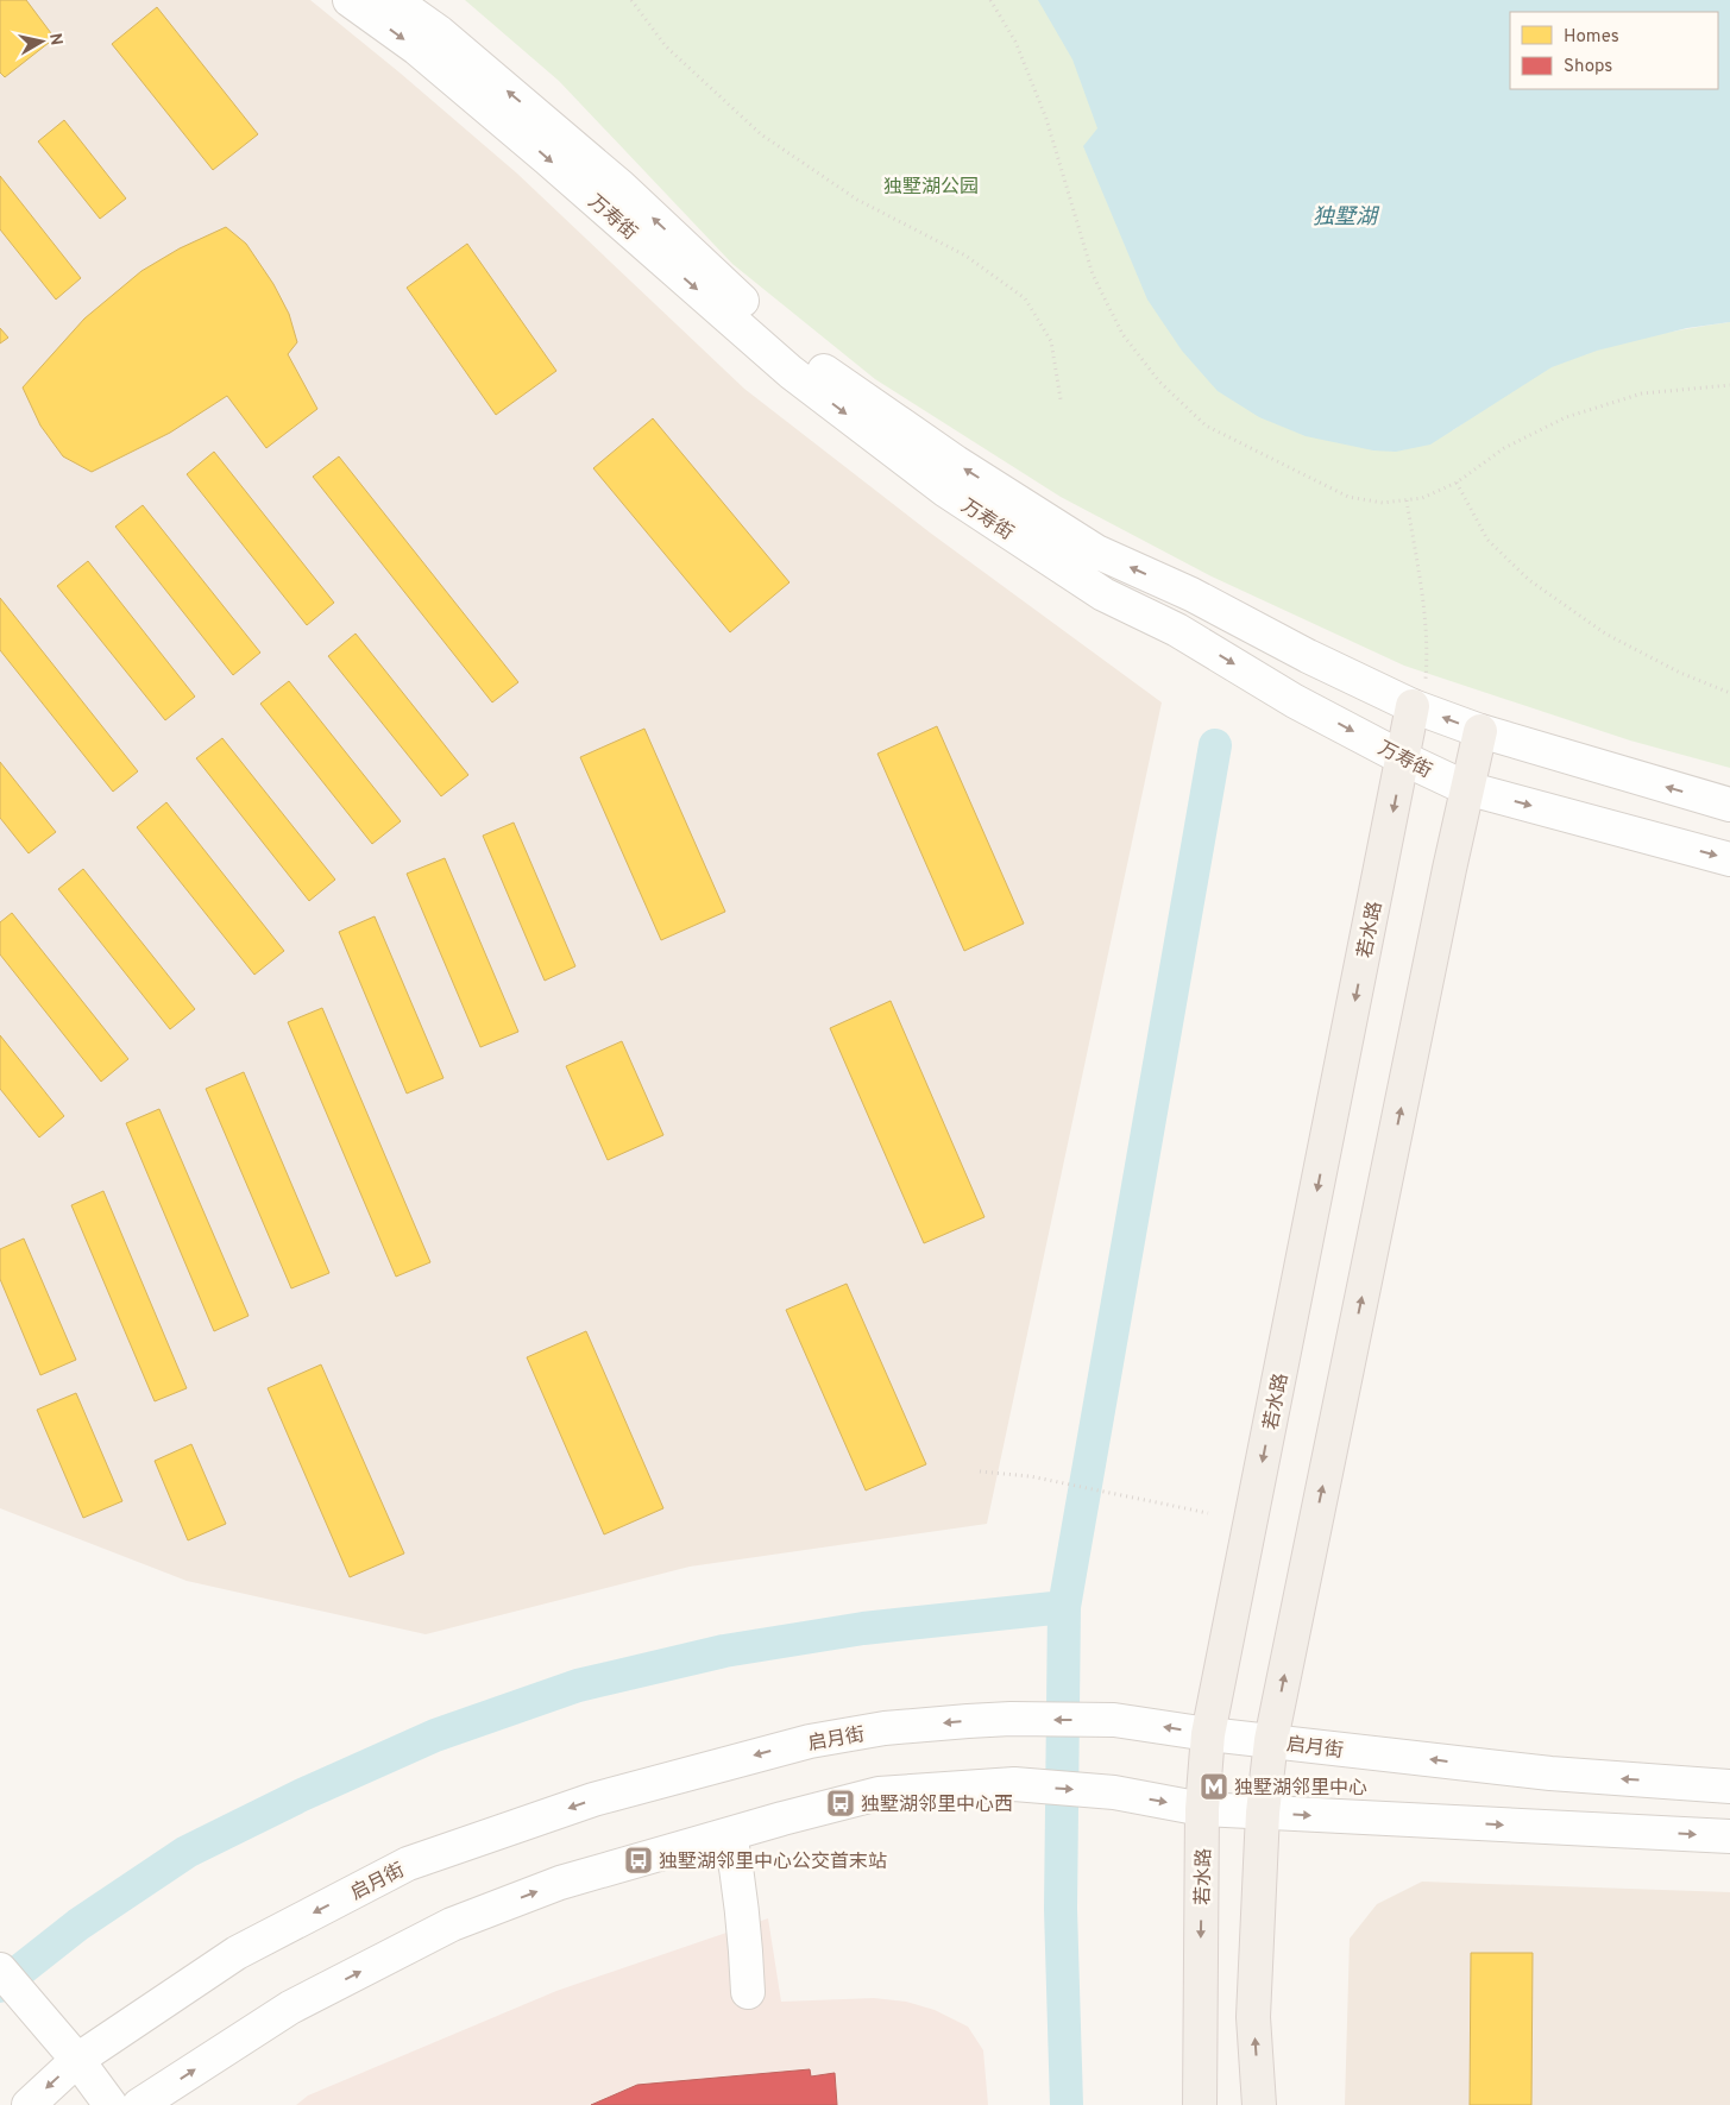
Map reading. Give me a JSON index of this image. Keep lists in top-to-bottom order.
{
  "streets": {
    "main road": ["若水路"],
    "street": ["万寿街", "启月街"]
  },
  "crossings": [
    ["万寿街", "若水路"],
    ["若水路", "启月街"]
  ],
  "water": ["独墅湖"],
  "parks": ["独墅湖公园"],
  "places": {
    "metro station": ["独墅湖邻里中心"],
    "bus stop": ["独墅湖邻里中心西", "独墅湖邻里中心公交首末站"]
  },
  "legend": ["Homes", "Shops"],
  "north": "right"
}
